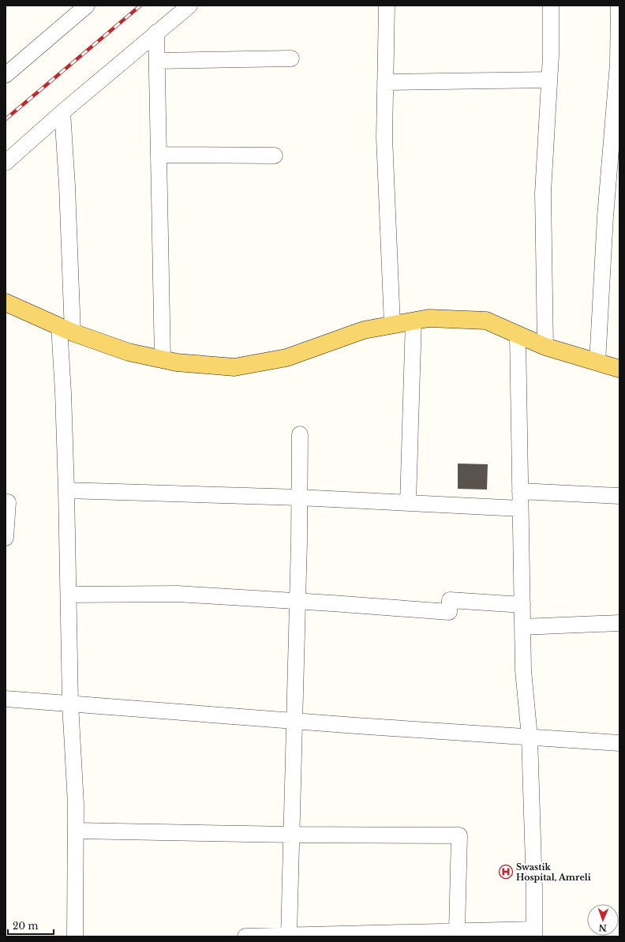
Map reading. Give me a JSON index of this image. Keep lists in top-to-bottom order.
{
  "places": {
    "hospital": ["Swastik Hospital, Amreli"]
  },
  "scale_bar": "20 m",
  "north": "bottom"
}
